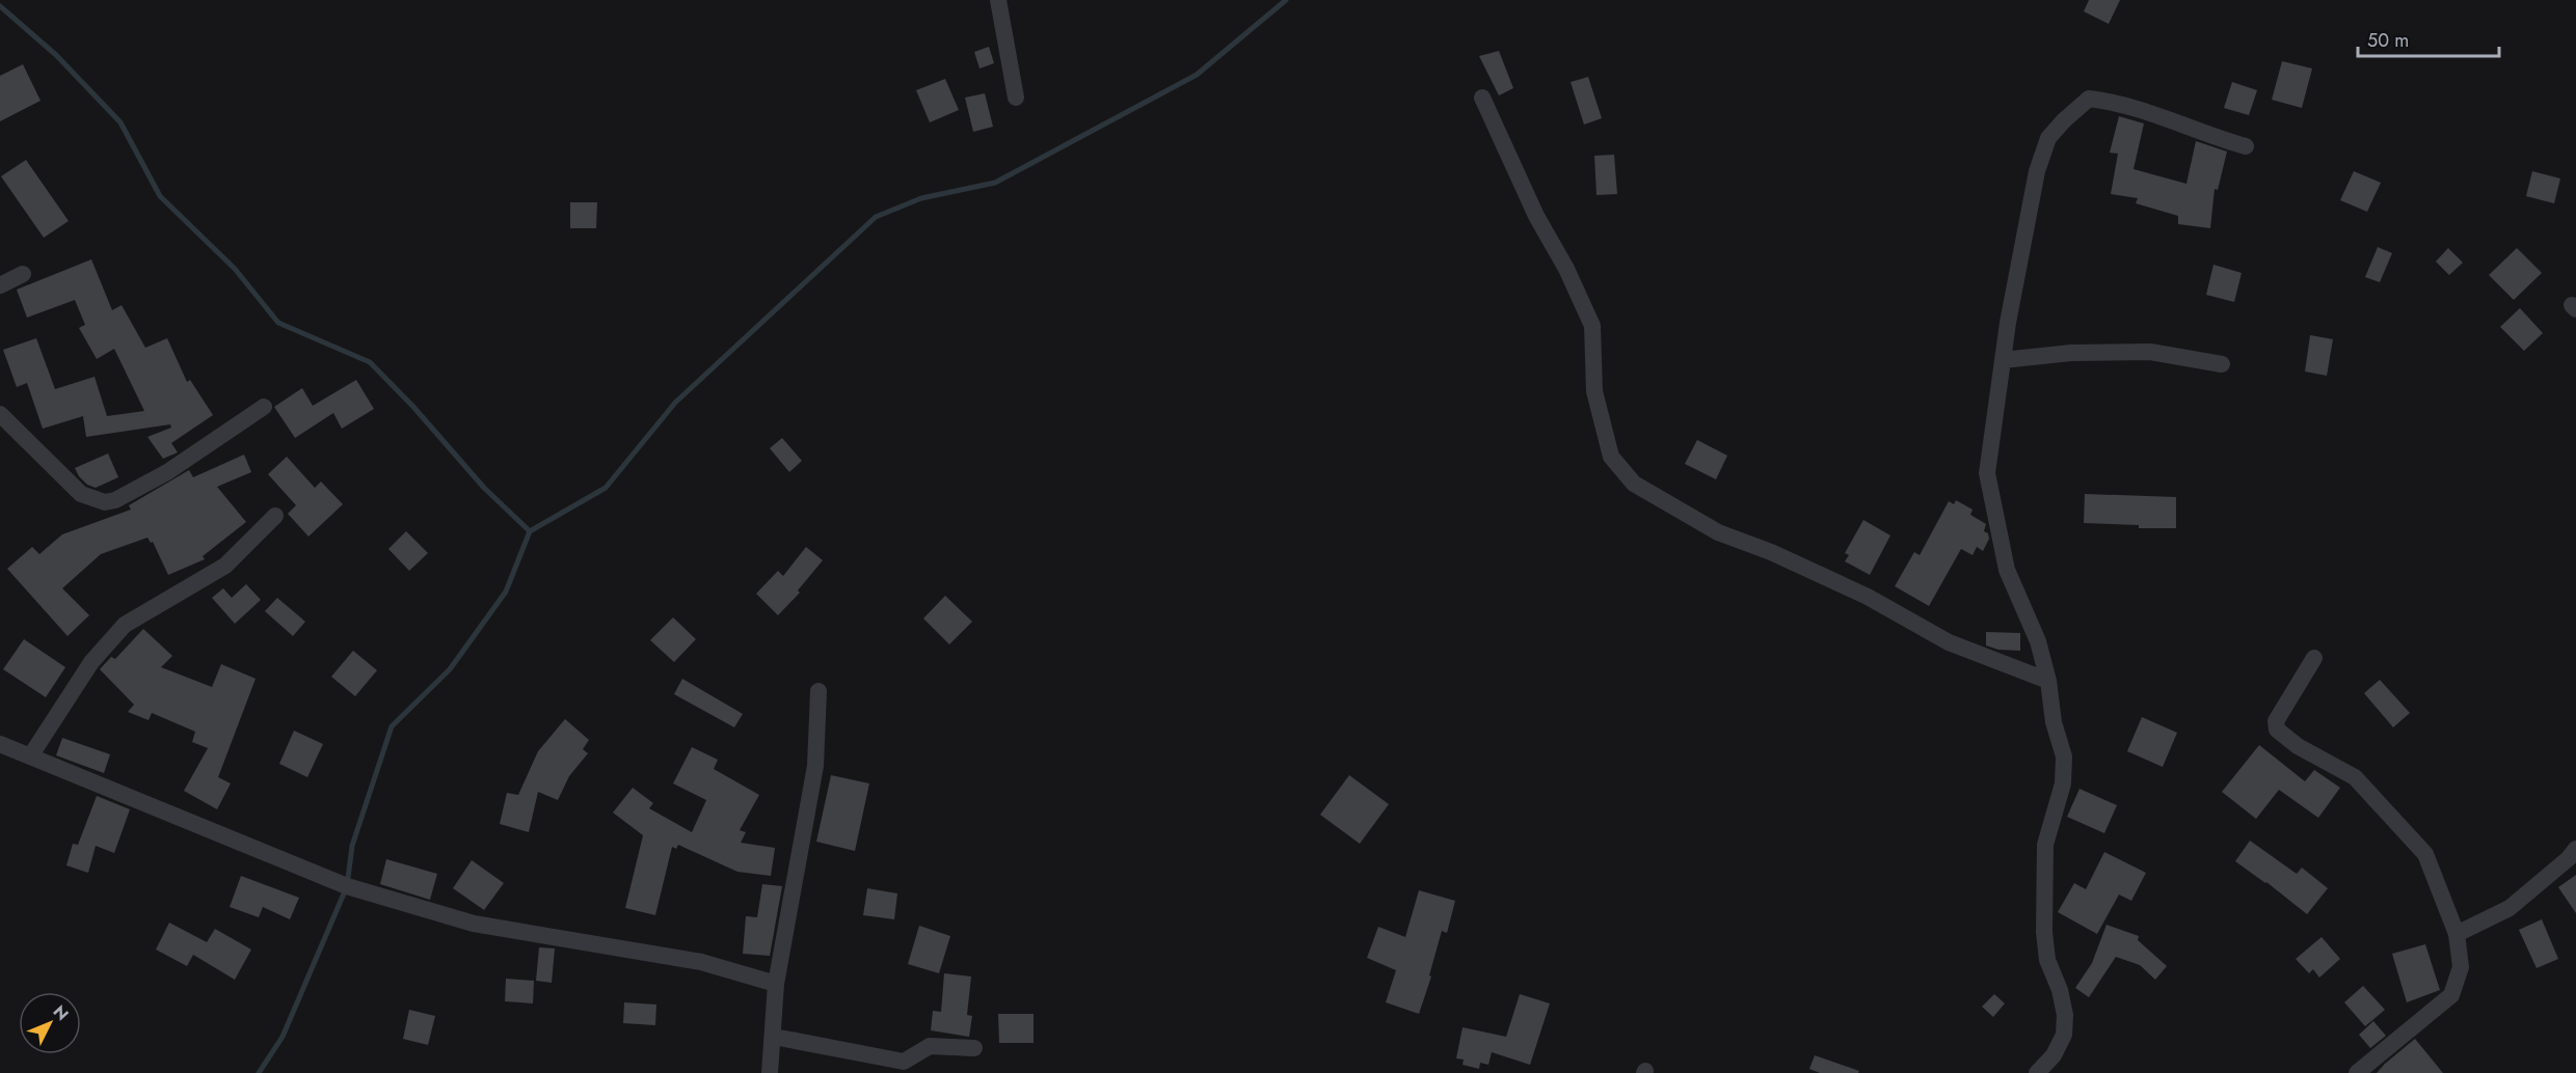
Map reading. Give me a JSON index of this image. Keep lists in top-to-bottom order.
{
  "scale_bar": "50 m",
  "north": "top right"
}
